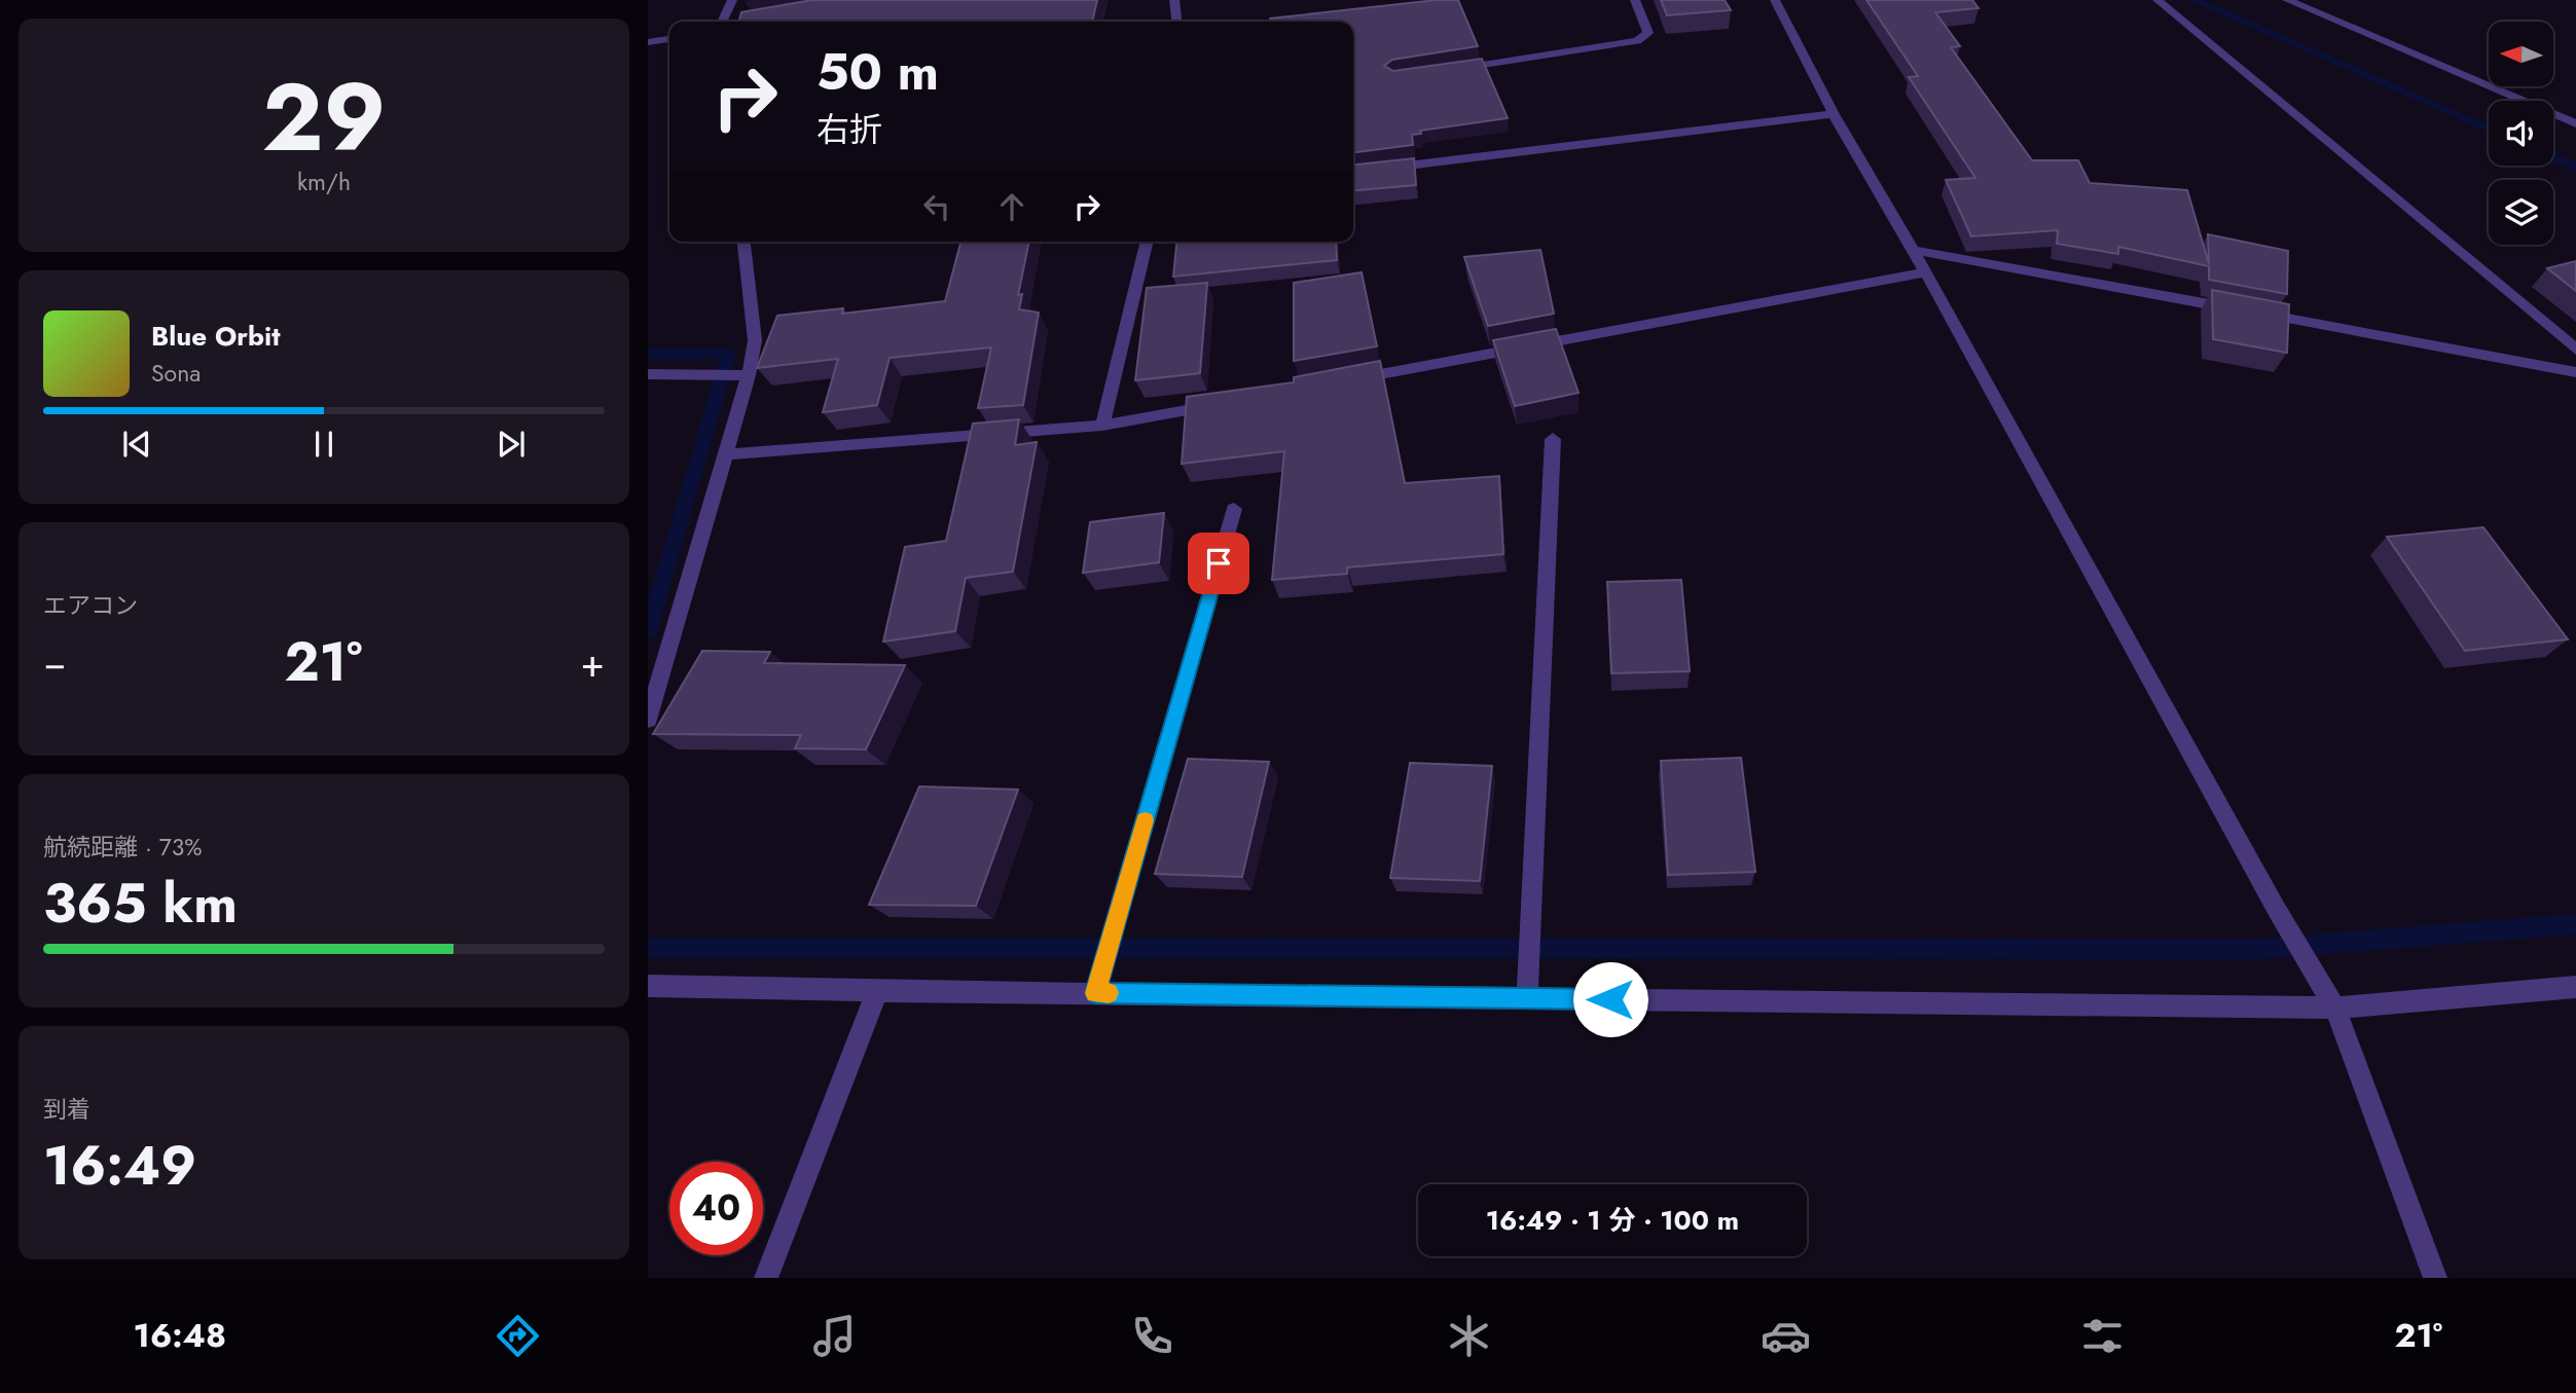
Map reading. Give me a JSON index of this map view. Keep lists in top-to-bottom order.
{
  "north": "left",
  "page": {
    "tile": [
      ["29", "km/h"],
      "エアコン",
      ["航続距離 · 73%", "365 km"],
      ["到着", "16:49"]
    ],
    "turn": ["50 m", "右折"],
    "song": ["Blue Orbit", "Sona"],
    "heat": ["−", "21°", "+"],
    "limit": "40",
    "trip": "16:49 · 1 分 · 100 m",
    "tabs": ["16:48", "21°"]
  }
}
